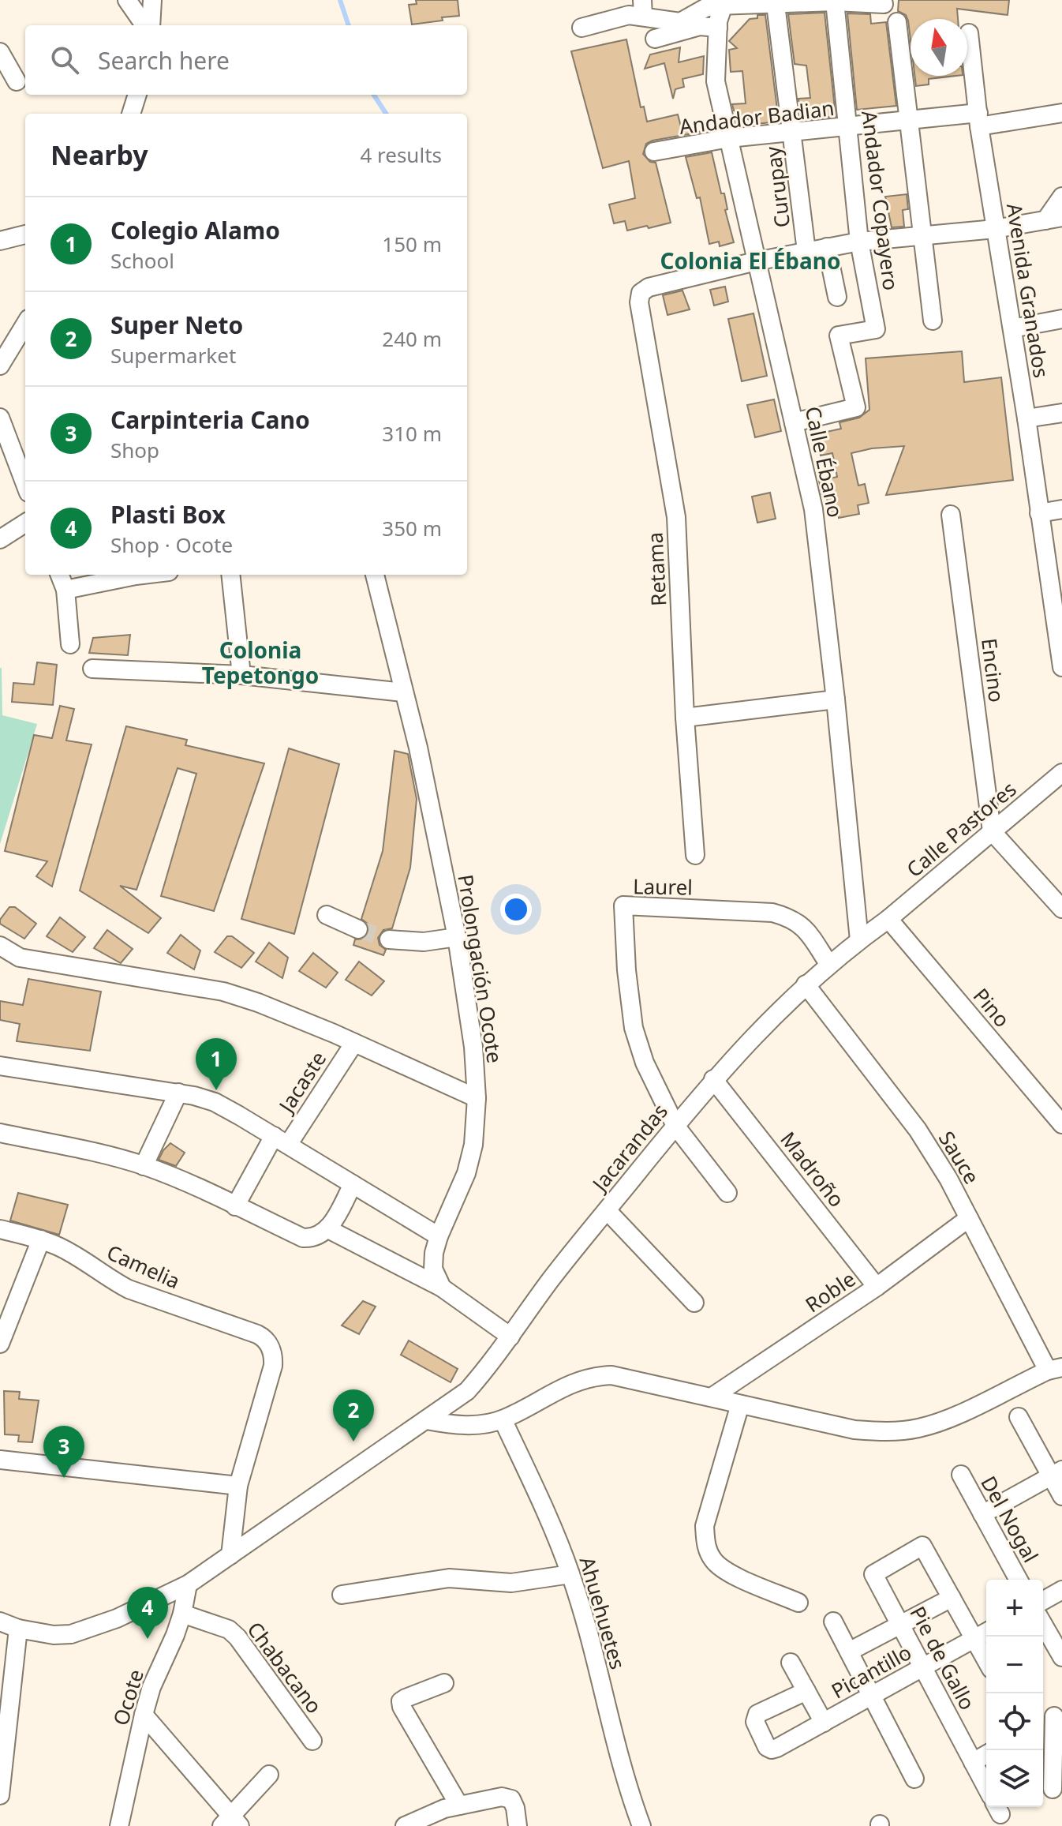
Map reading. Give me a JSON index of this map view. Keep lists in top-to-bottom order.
{
  "streets": {
    "street": [
      "Andador Badian",
      "Curupay",
      "Andador Copayero",
      "Avenida Granados",
      "Calle Ébano",
      "Retama",
      "Encino",
      "Calle Pastores",
      "Laurel",
      "Prolongación Ocote",
      "Pino",
      "Jacaste",
      "Jacarandas",
      "Sauce",
      "Madroño",
      "Camelia",
      "Roble",
      "Del Nogal",
      "Ahuehuetes",
      "Pie de Gallo",
      "Chabacano",
      "Picantillo",
      "Ocote"
    ]
  },
  "crossings": [
    ["Andador Badian", "Curupay"],
    ["Andador Badian", "Andador Copayero"],
    ["Andador Badian", "Avenida Granados"],
    ["Andador Badian", "Calle Ébano"],
    ["Andador Copayero", "Calle Ébano"],
    ["Calle Ébano", "Retama"],
    ["Calle Ébano", "Jacarandas"],
    ["Encino", "Calle Pastores"],
    ["Calle Pastores", "Pino"],
    ["Calle Pastores", "Jacarandas"],
    ["Laurel", "Jacarandas"],
    ["Pino", "Jacarandas"],
    ["Jacarandas", "Sauce"],
    ["Jacarandas", "Madroño"],
    ["Jacarandas", "Ocote"],
    ["Sauce", "Roble"],
    ["Madroño", "Roble"],
    ["Pie de Gallo", "Picantillo"],
    ["Chabacano", "Ocote"]
  ],
  "districts": ["Colonia El Ébano", "Colonia Tepetongo"],
  "north": "top",
  "page": {
    "search": "Search here",
    "heading": ["Nearby", "4 results"],
    "list": [
      {
        "mark": "1",
        "name": "Colegio Alamo",
        "note": "School",
        "value": "150 m"
      },
      {
        "mark": "2",
        "name": "Super Neto",
        "note": "Supermarket",
        "value": "240 m"
      },
      {
        "mark": "3",
        "name": "Carpinteria Cano",
        "note": "Shop",
        "value": "310 m"
      },
      {
        "mark": "4",
        "name": "Plasti Box",
        "note": "Shop · Ocote",
        "value": "350 m"
      }
    ],
    "pins": [
      "1",
      "2",
      "3",
      "4"
    ],
    "map_buttons": ["+", "−"]
  }
}
